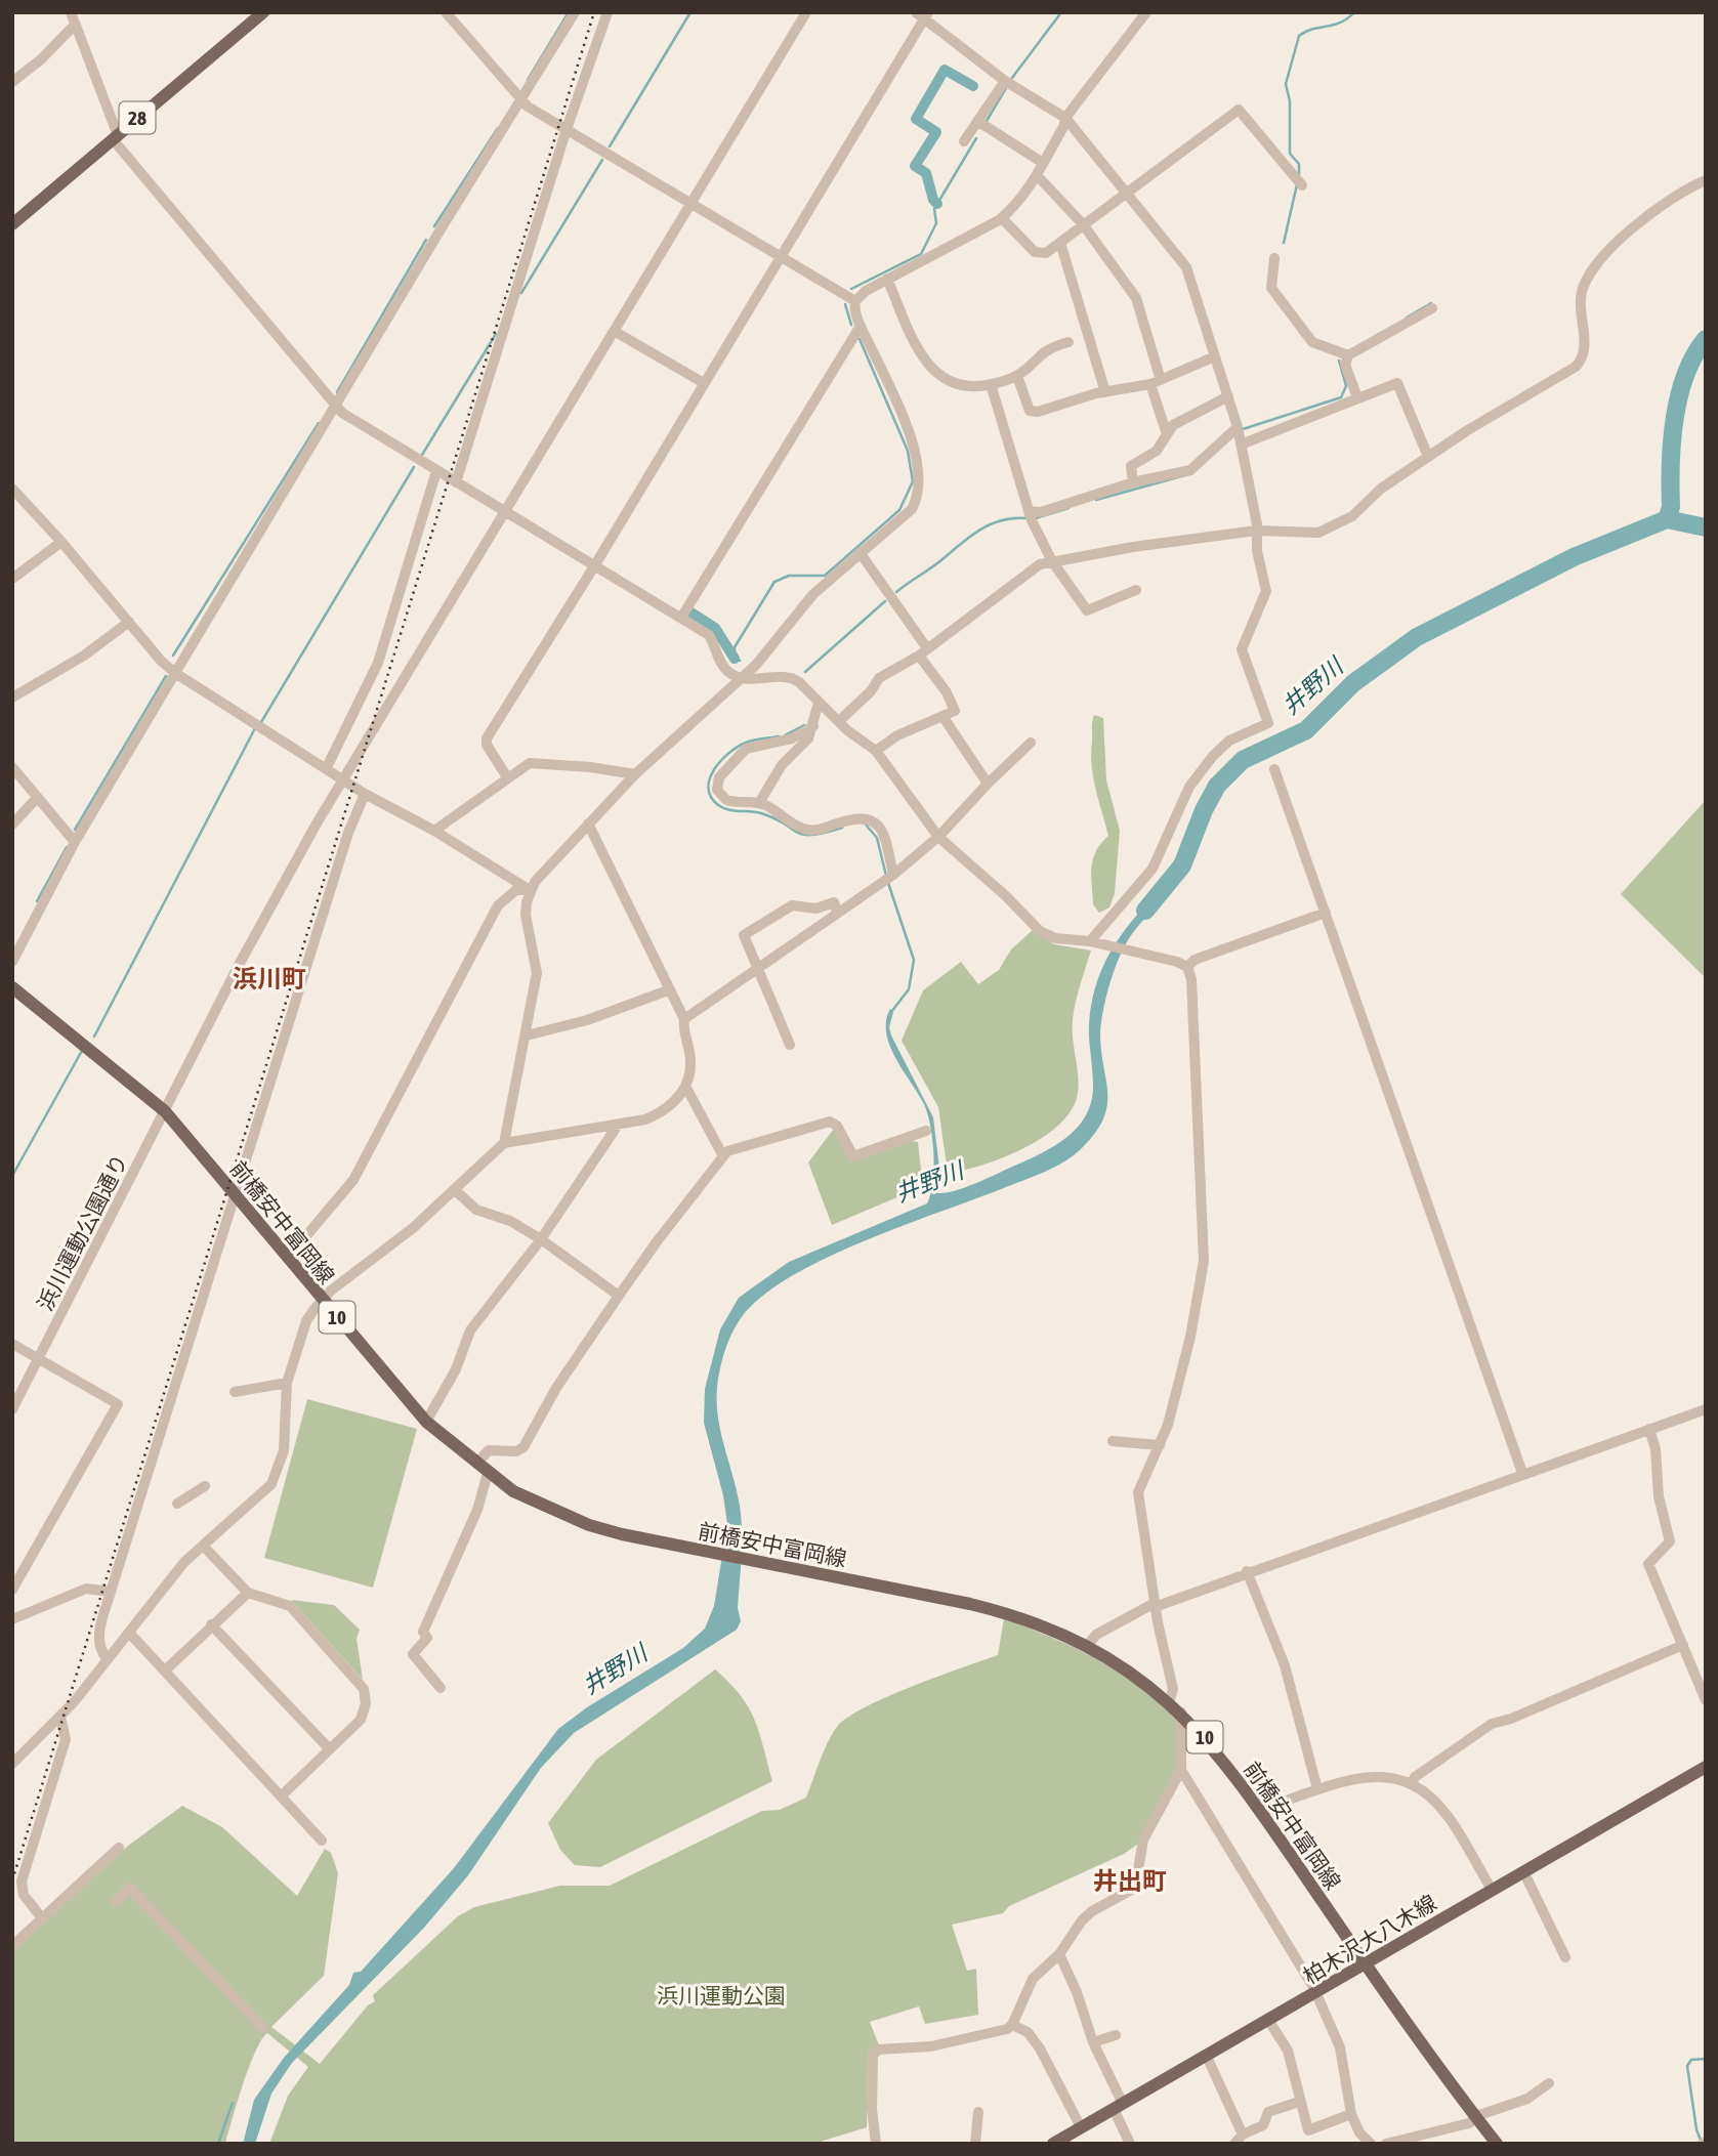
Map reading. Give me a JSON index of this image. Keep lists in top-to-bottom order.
{
  "streets": {
    "main road": [
      "28",
      "前橋安中富岡線",
      "10",
      "柏木沢大八木線"
    ],
    "street": ["浜川運動公園通り"]
  },
  "crossings": [
    ["前橋安中富岡線", "浜川運動公園通り"],
    ["前橋安中富岡線", "柏木沢大八木線"]
  ],
  "districts": ["浜川町", "井出町"],
  "water": ["井野川"],
  "parks": ["浜川運動公園"]
}
